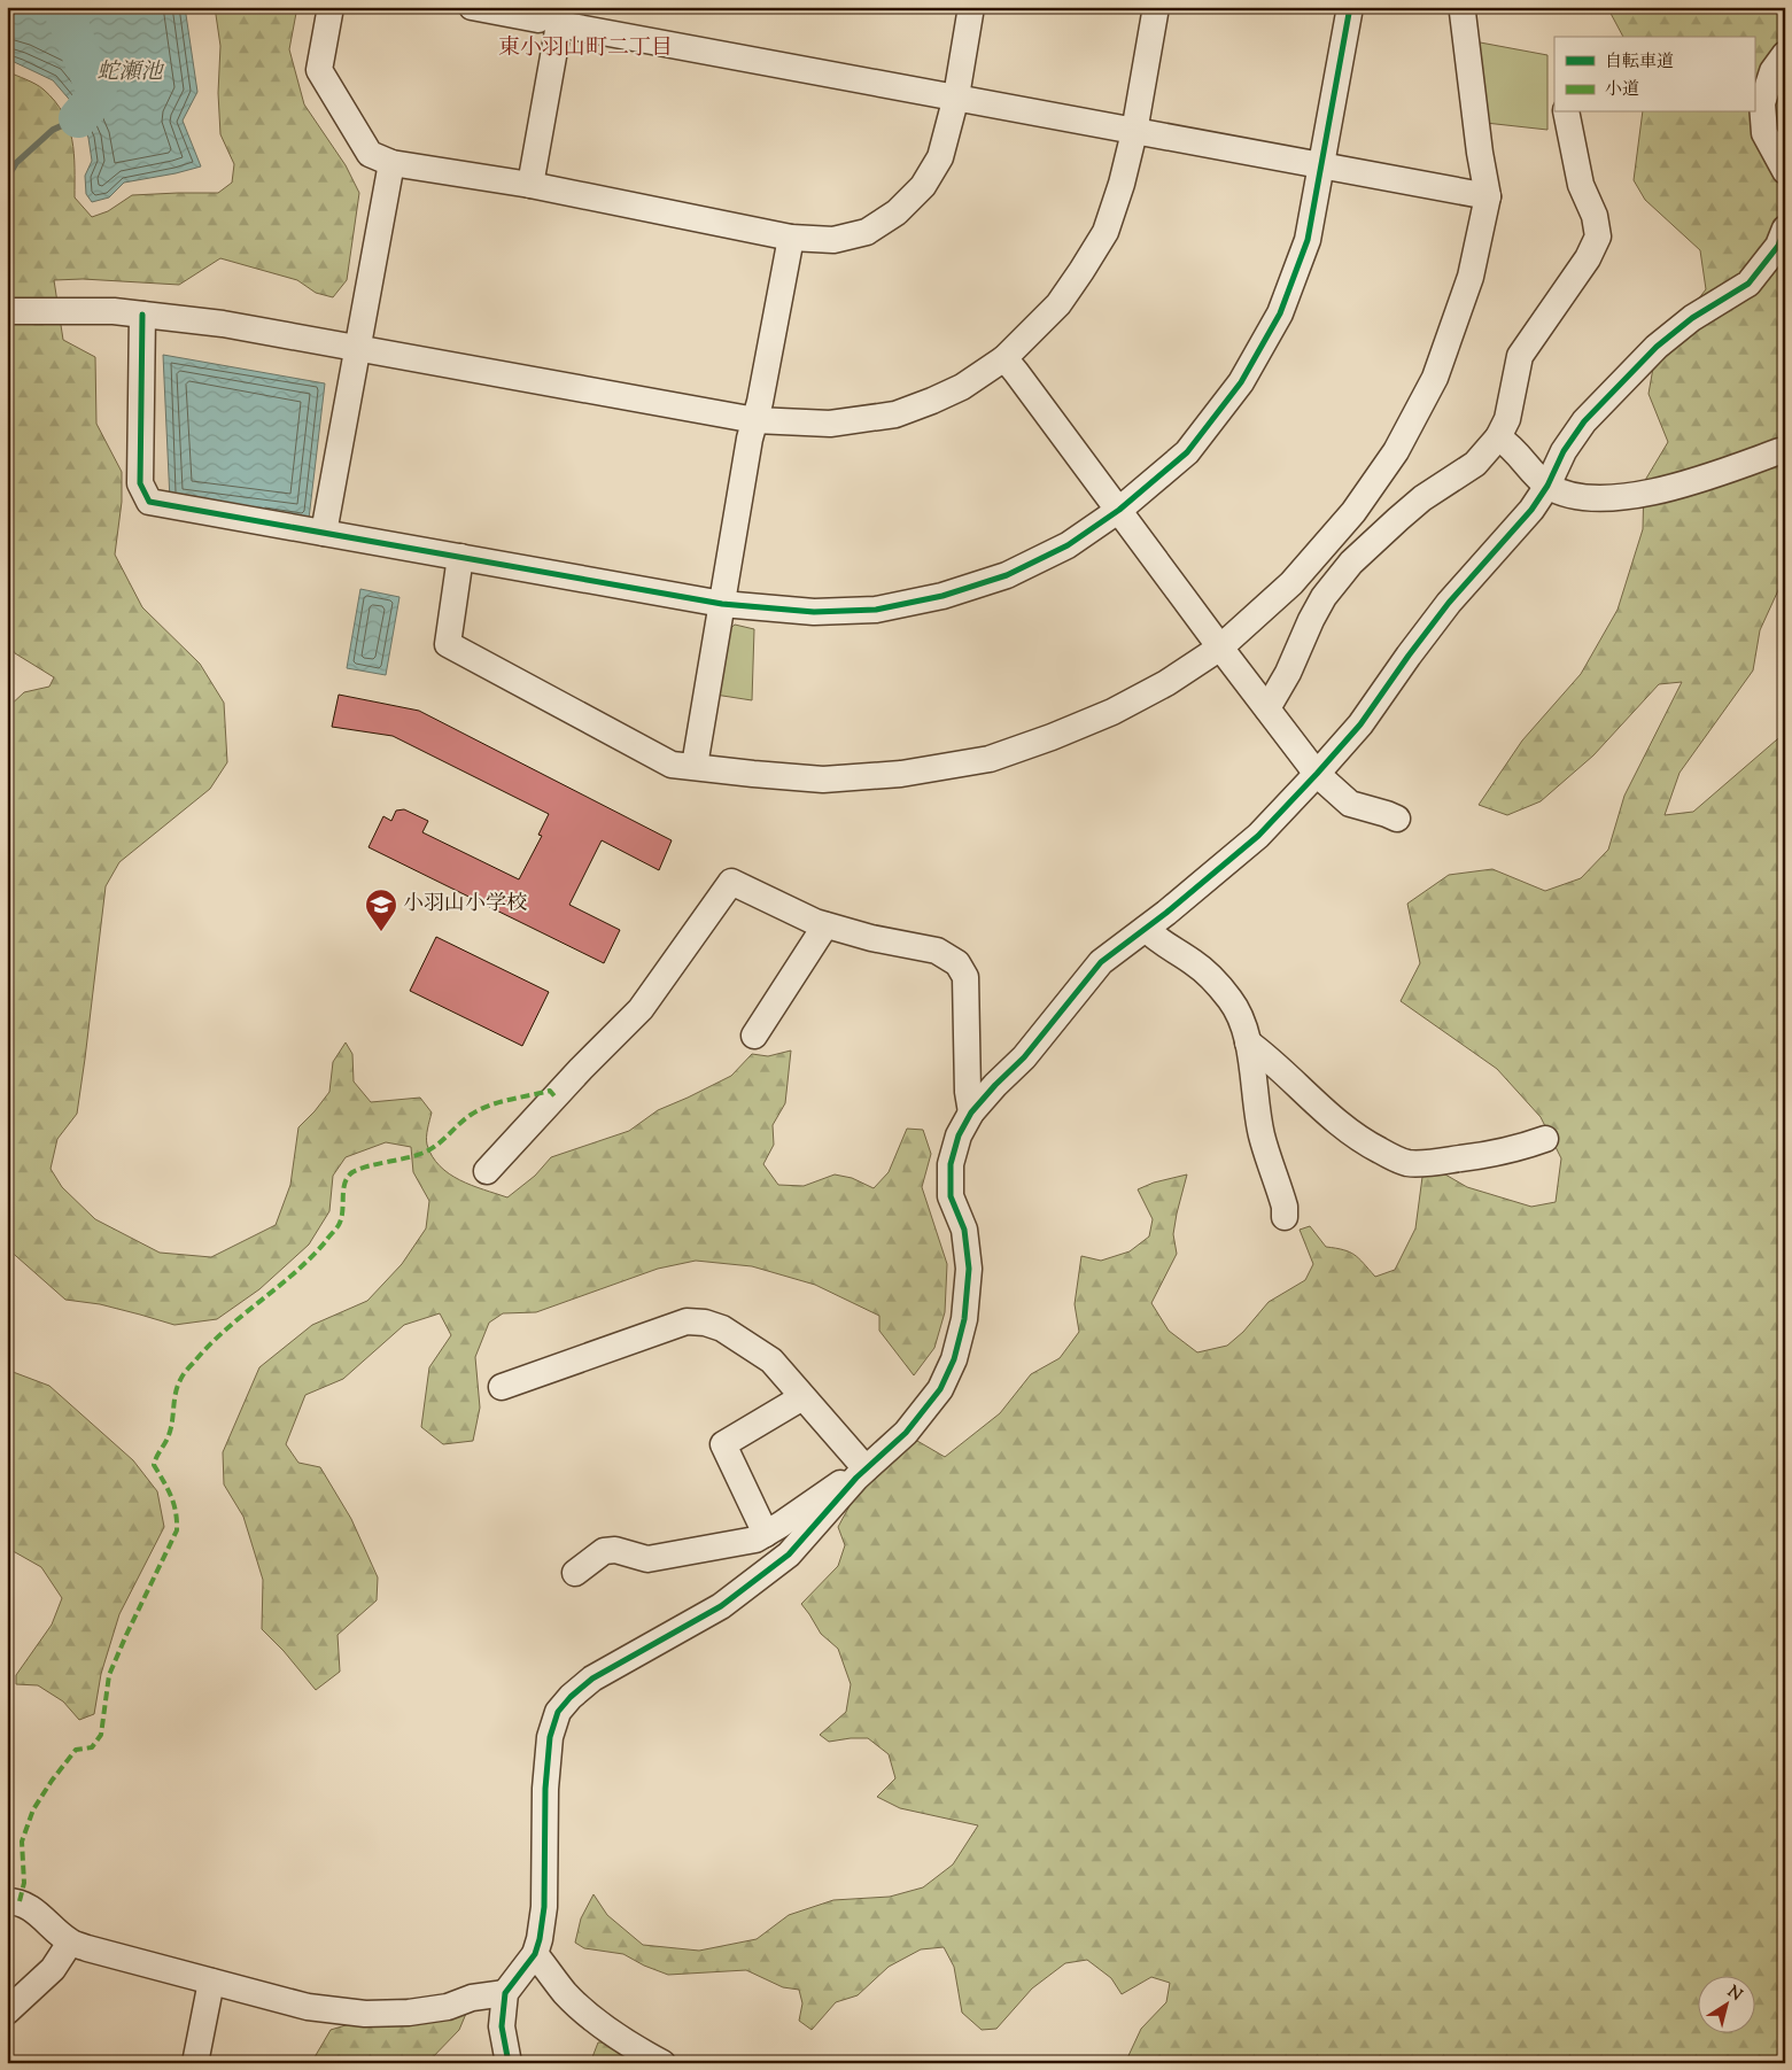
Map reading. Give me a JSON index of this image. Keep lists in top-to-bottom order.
{
  "districts": ["東小羽山町二丁目"],
  "water": ["蛇瀬池"],
  "places": {
    "school or university": ["小羽山小学校"]
  },
  "legend": ["自転車道", "小道"],
  "north": "top right"
}
